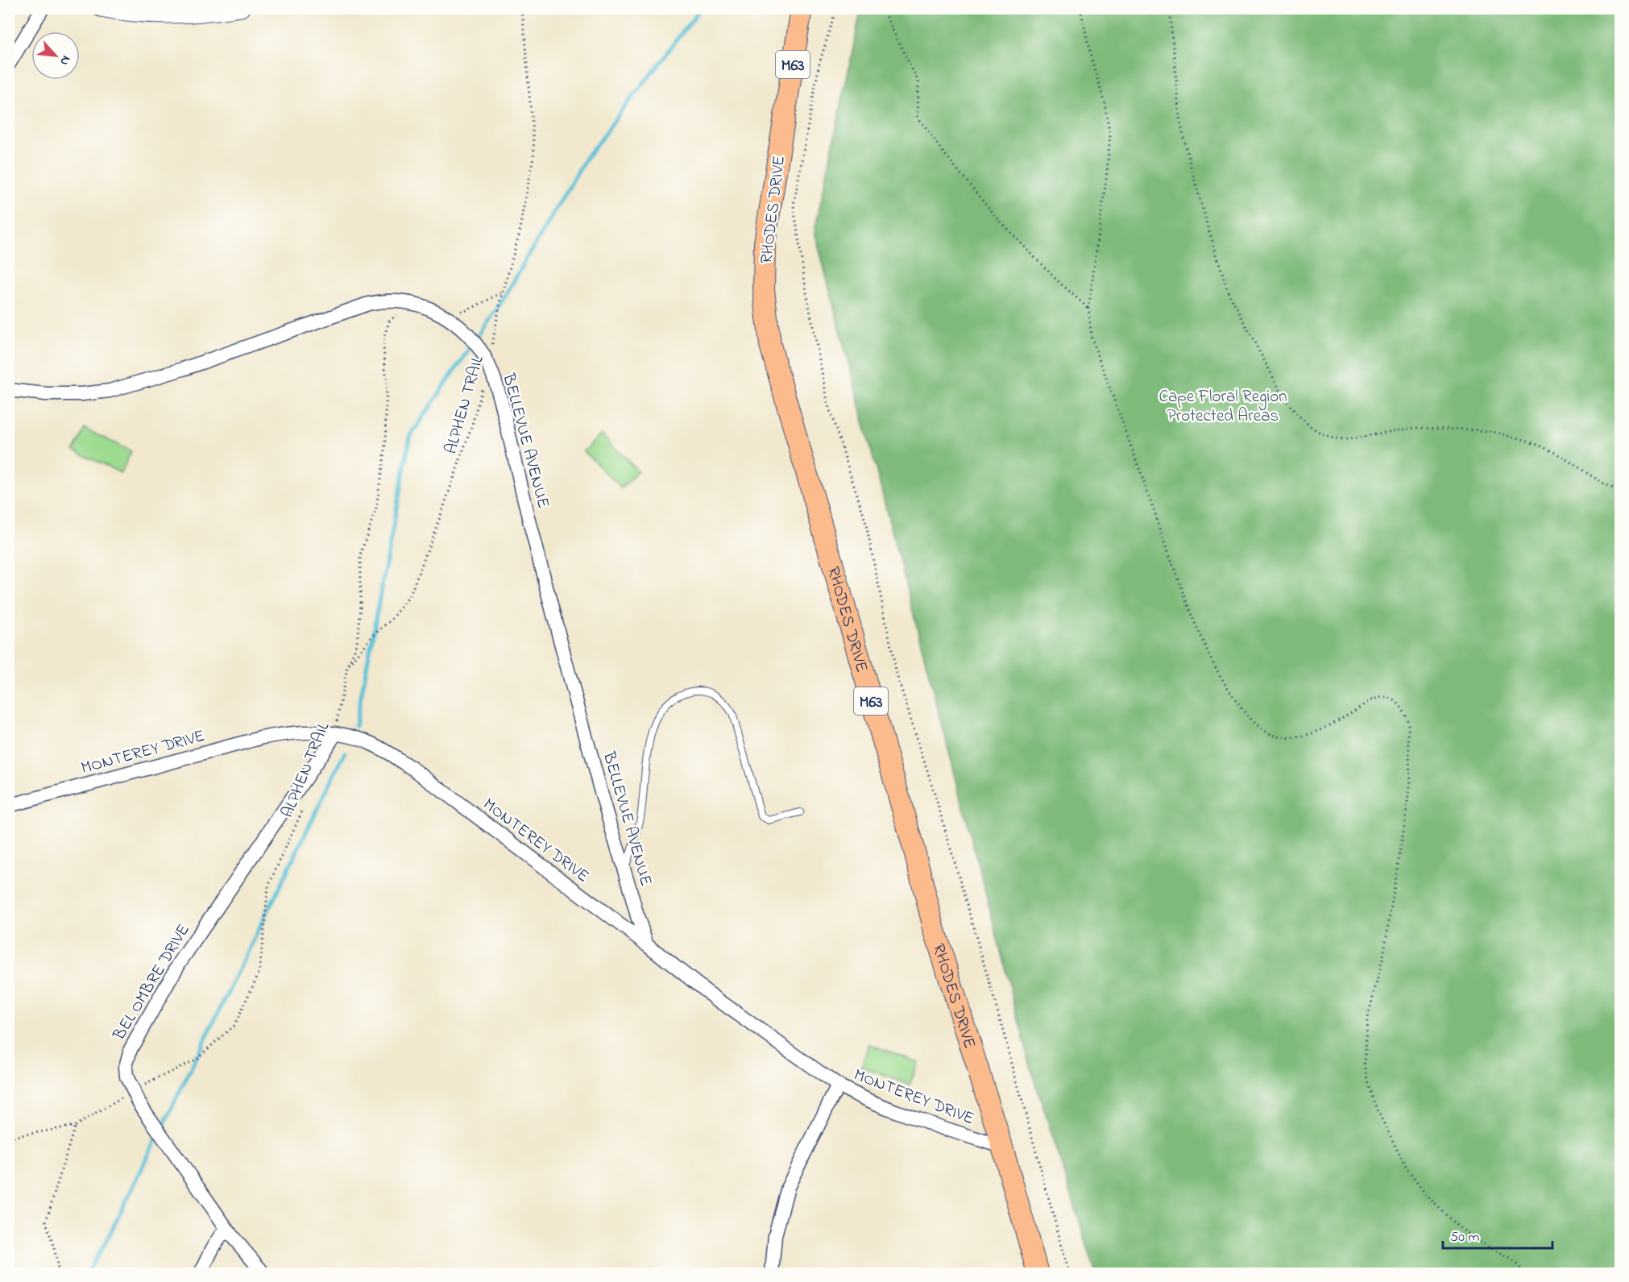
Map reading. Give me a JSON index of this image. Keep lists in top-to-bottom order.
{
  "streets": {
    "main road": ["M63", "RHODES DRIVE"],
    "street": ["BELLEVUE AVENUE", "MONTEREY DRIVE", "BEL OMBRE DRIVE"],
    "path": ["ALPHEN TRAIL"]
  },
  "crossings": [
    ["RHODES DRIVE", "MONTEREY DRIVE"],
    ["ALPHEN TRAIL", "BELLEVUE AVENUE"],
    ["ALPHEN TRAIL", "MONTEREY DRIVE"],
    ["ALPHEN TRAIL", "BEL OMBRE DRIVE"],
    ["BELLEVUE AVENUE", "MONTEREY DRIVE"],
    ["MONTEREY DRIVE", "BEL OMBRE DRIVE"]
  ],
  "parks": ["Cape Floral Region Protected Areas"],
  "scale_bar": "50 m",
  "north": "bottom right"
}
